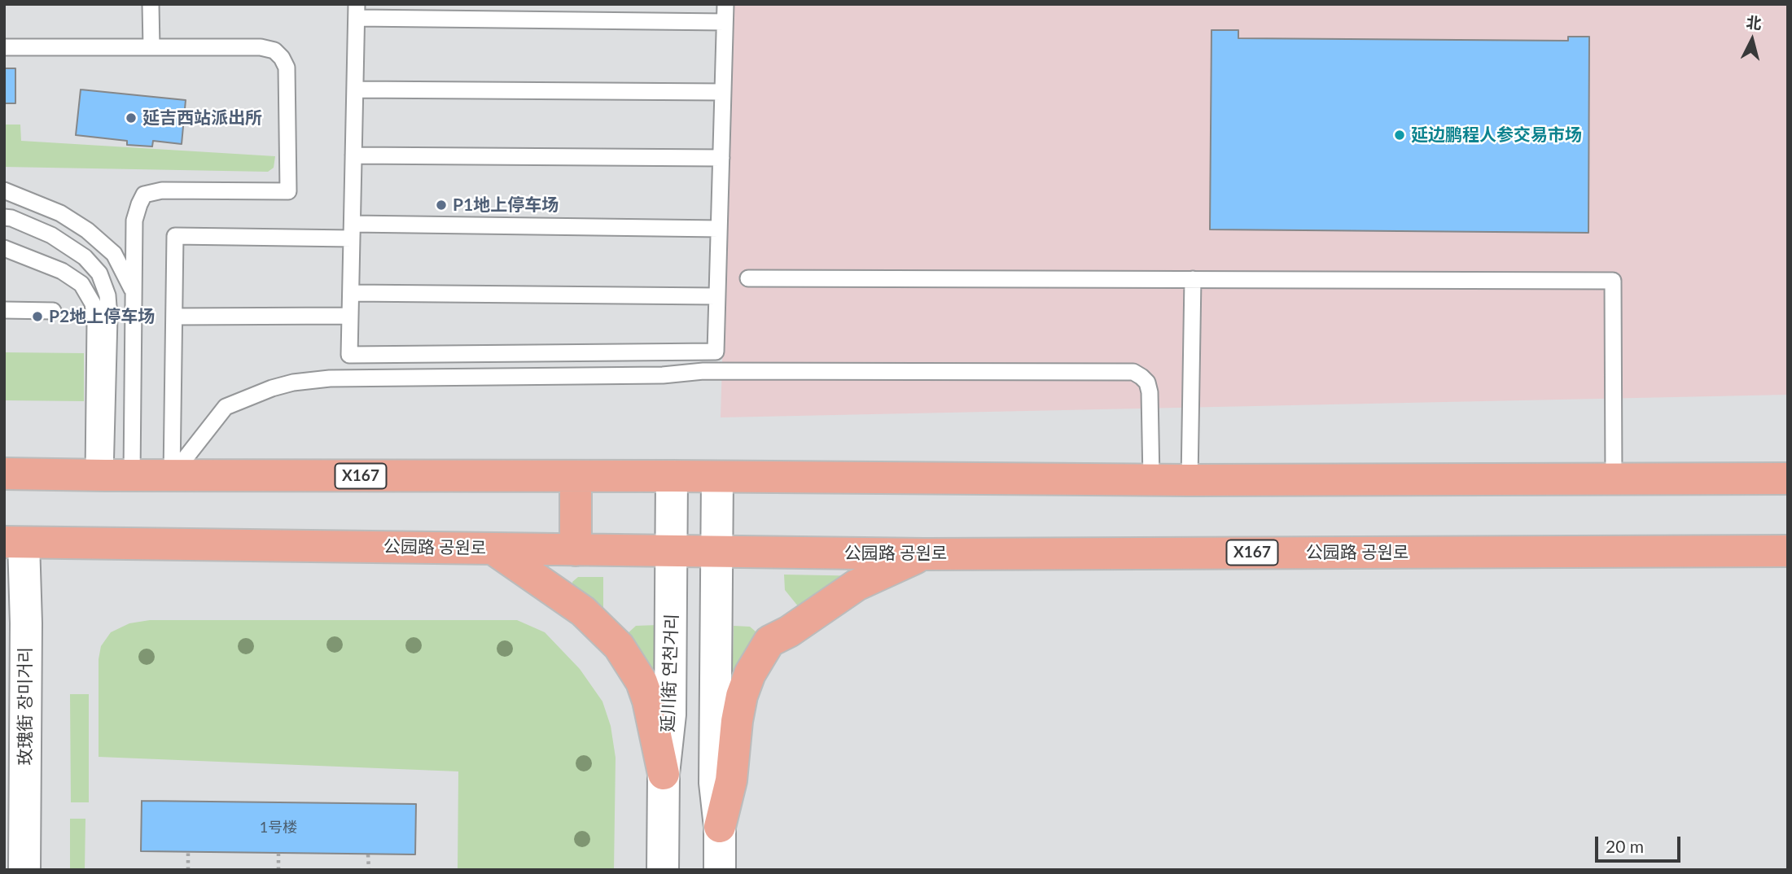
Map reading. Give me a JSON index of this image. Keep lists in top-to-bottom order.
{
  "streets": {
    "main road": [
      "X167",
      "公园路 공원로",
      "延川街 연천거리",
      "玫瑰街 장미거리"
    ]
  },
  "crossings": [
    ["X167", "延川街 연천거리"],
    ["公园路 공원로", "延川街 연천거리"],
    ["公园路 공원로", "玫瑰街 장미거리"]
  ],
  "places": [
    "延吉西站派出所",
    "延边鹏程人参交易市场",
    "P1地上停车场",
    "P2地上停车场"
  ],
  "house_numbers": ["1号楼"],
  "scale_bar": "20 m",
  "north": "top"
}
